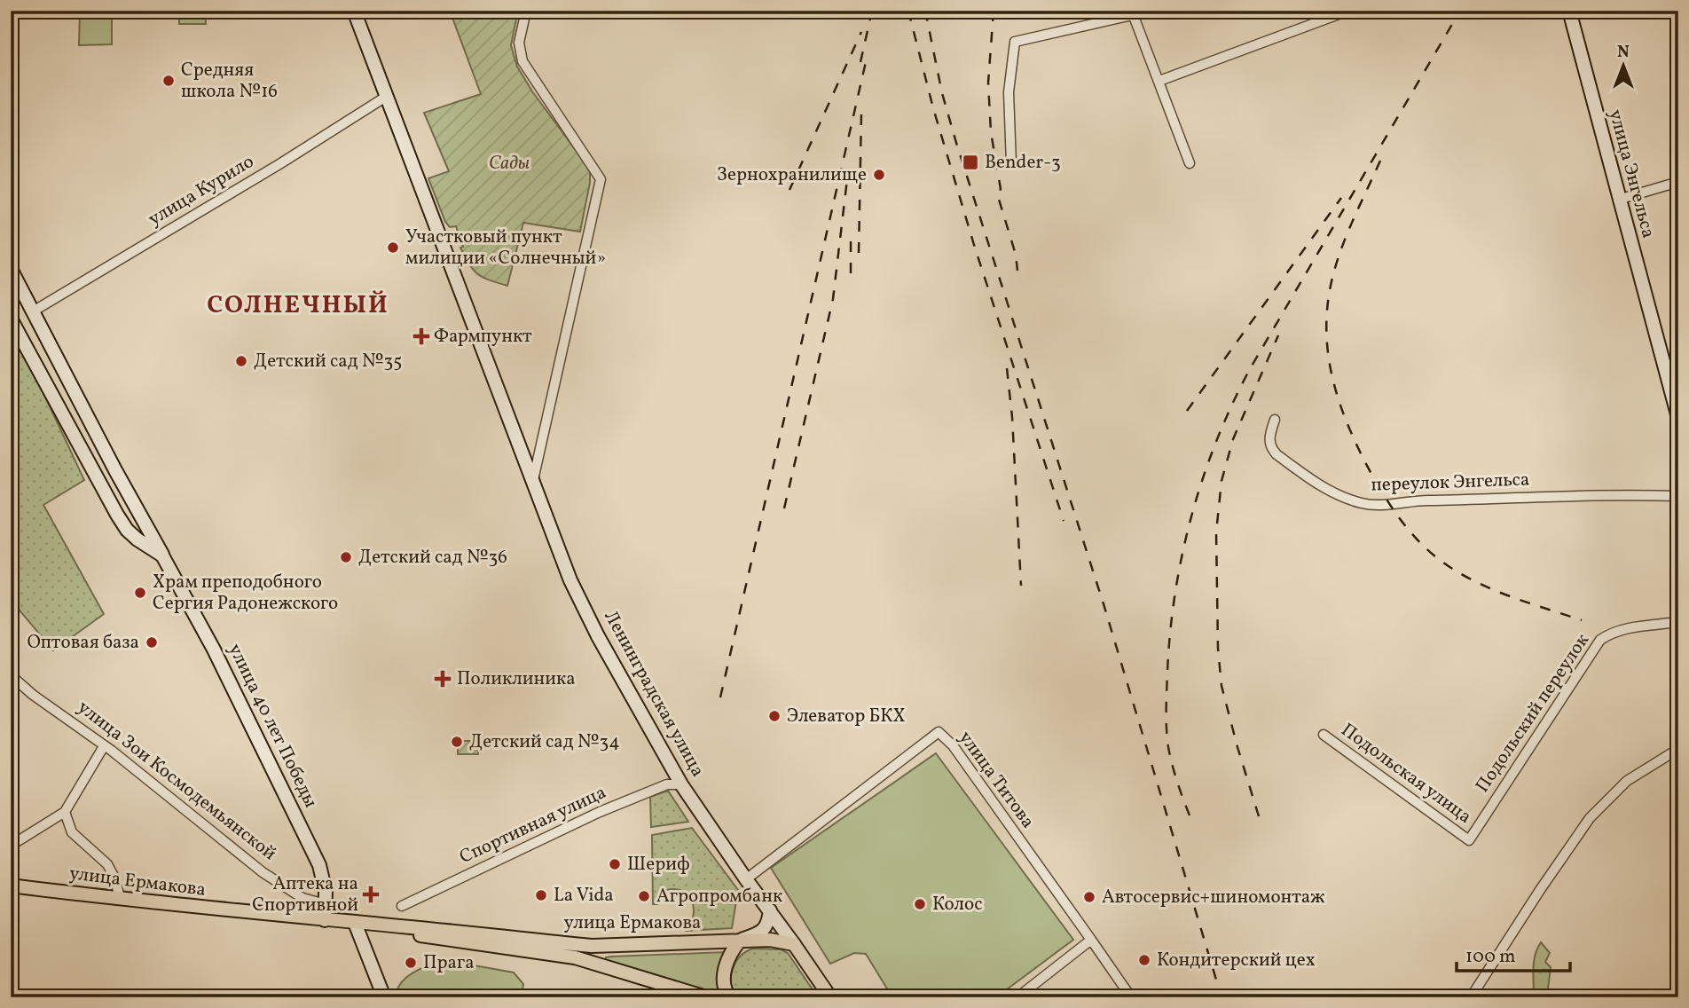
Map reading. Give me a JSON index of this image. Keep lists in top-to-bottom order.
{
  "streets": {
    "main road": ["улица Ермакова"],
    "street": [
      "улица Энгельса",
      "улица Курило",
      "переулок Энгельса",
      "Ленинградская улица",
      "Подольский переулок",
      "улица 40 лет Победы",
      "Подольская улица",
      "улица Титова",
      "улица Зои Космодемьянской",
      "Спортивная улица"
    ]
  },
  "crossings": [
    ["улица Курило", "Ленинградская улица"],
    ["улица Курило", "улица 40 лет Победы"],
    ["Ленинградская улица", "улица Титова"],
    ["Ленинградская улица", "Спортивная улица"],
    ["Ленинградская улица", "улица Ермакова"],
    ["Подольский переулок", "Подольская улица"],
    ["улица 40 лет Победы", "улица Зои Космодемьянской"],
    ["улица 40 лет Победы", "улица Ермакова"]
  ],
  "districts": ["СОЛНЕЧНЫЙ"],
  "parks": ["Сады"],
  "places": {
    "other": [
      "Средняя школа №16",
      "Зернохранилище",
      "Участковый пункт милиции «Солнечный»",
      "Детский сад №35",
      "Детский сад №36",
      "Храм преподобного Сергия Радонежского",
      "Оптовая база",
      "Элеватор БКХ",
      "Детский сад №34",
      "Шериф",
      "La Vida",
      "Агропромбанк",
      "Автосервис+шиномонтаж",
      "Колос",
      "Кондитерский цех",
      "Прага"
    ],
    "transit": ["Bender-3"],
    "health": ["Фармпункт", "Поликлиника", "Аптека на Спортивной"]
  },
  "scale_bar": "100 m",
  "north": "top"
}
